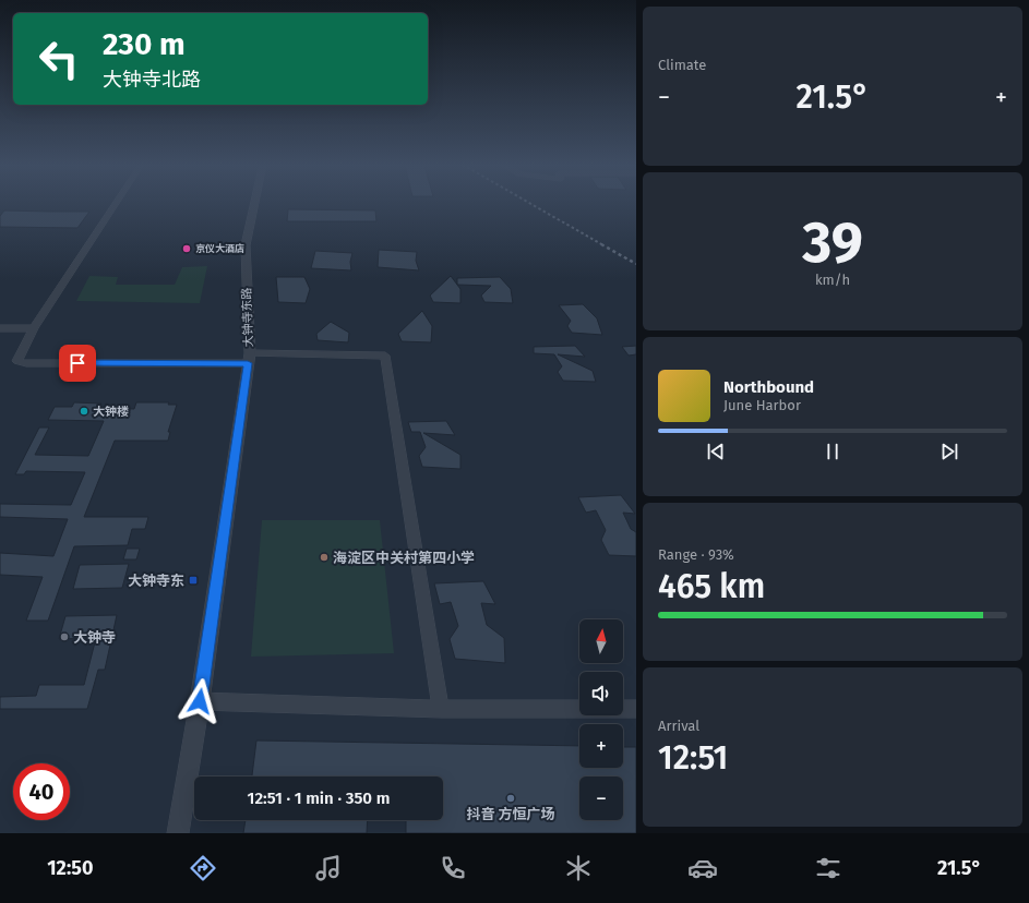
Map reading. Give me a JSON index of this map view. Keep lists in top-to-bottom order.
{
  "streets": {
    "street": ["大钟寺东路"]
  },
  "places": {
    "other": [
      "京仪大酒店",
      "大钟楼",
      "海淀区中关村第四小学",
      "大钟寺",
      "抖音 方恒广场"
    ],
    "transit": ["大钟寺东"]
  },
  "north": "top",
  "page": {
    "tile": [
      "Climate",
      ["39", "km/h"],
      ["Range · 93%", "465 km"],
      ["Arrival", "12:51"]
    ],
    "turn": ["230 m", "大钟寺北路"],
    "heat": ["−", "21.5°", "+"],
    "song": ["Northbound", "June Harbor"],
    "map_buttons": ["+", "−"],
    "limit": "40",
    "trip": "12:51 · 1 min · 350 m",
    "tabs": ["12:50", "21.5°"]
  }
}
